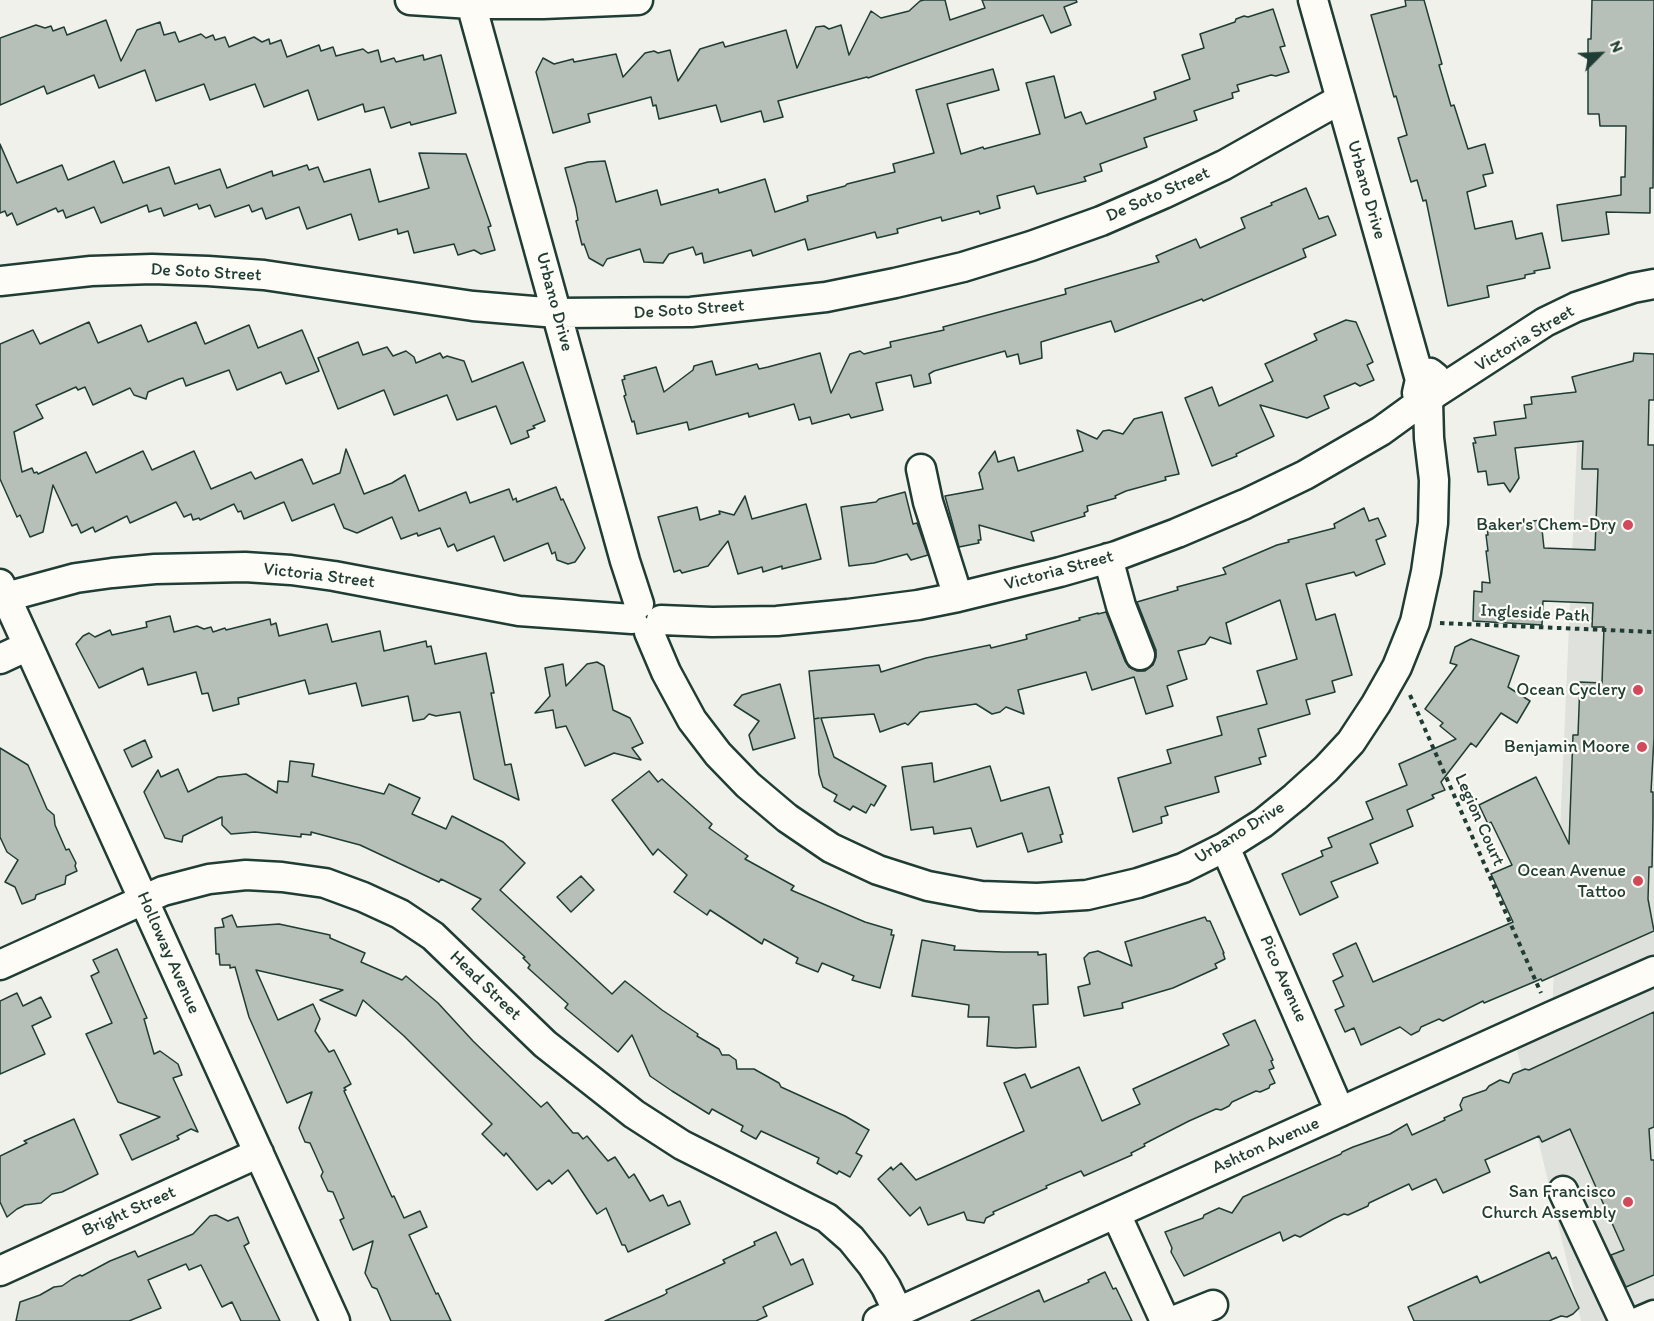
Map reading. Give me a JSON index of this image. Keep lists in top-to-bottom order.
{
  "streets": {
    "street": [
      "Urbano Drive",
      "De Soto Street",
      "Victoria Street",
      "Holloway Avenue",
      "Pico Avenue",
      "Head Street",
      "Ashton Avenue",
      "Bright Street"
    ],
    "path": ["Ingleside Path", "Legion Court"]
  },
  "crossings": [
    ["Urbano Drive", "De Soto Street"],
    ["Urbano Drive", "Victoria Street"],
    ["Urbano Drive", "Ingleside Path"],
    ["Urbano Drive", "Legion Court"],
    ["Urbano Drive", "Pico Avenue"],
    ["Victoria Street", "Holloway Avenue"],
    ["Legion Court", "Ashton Avenue"],
    ["Holloway Avenue", "Head Street"],
    ["Holloway Avenue", "Bright Street"],
    ["Pico Avenue", "Ashton Avenue"],
    ["Head Street", "Ashton Avenue"]
  ],
  "places": [
    "Baker's Chem-Dry",
    "Ocean Cyclery",
    "Benjamin Moore",
    "Ocean Avenue Tattoo",
    "San Francisco Church Assembly"
  ],
  "north": "top right"
}
